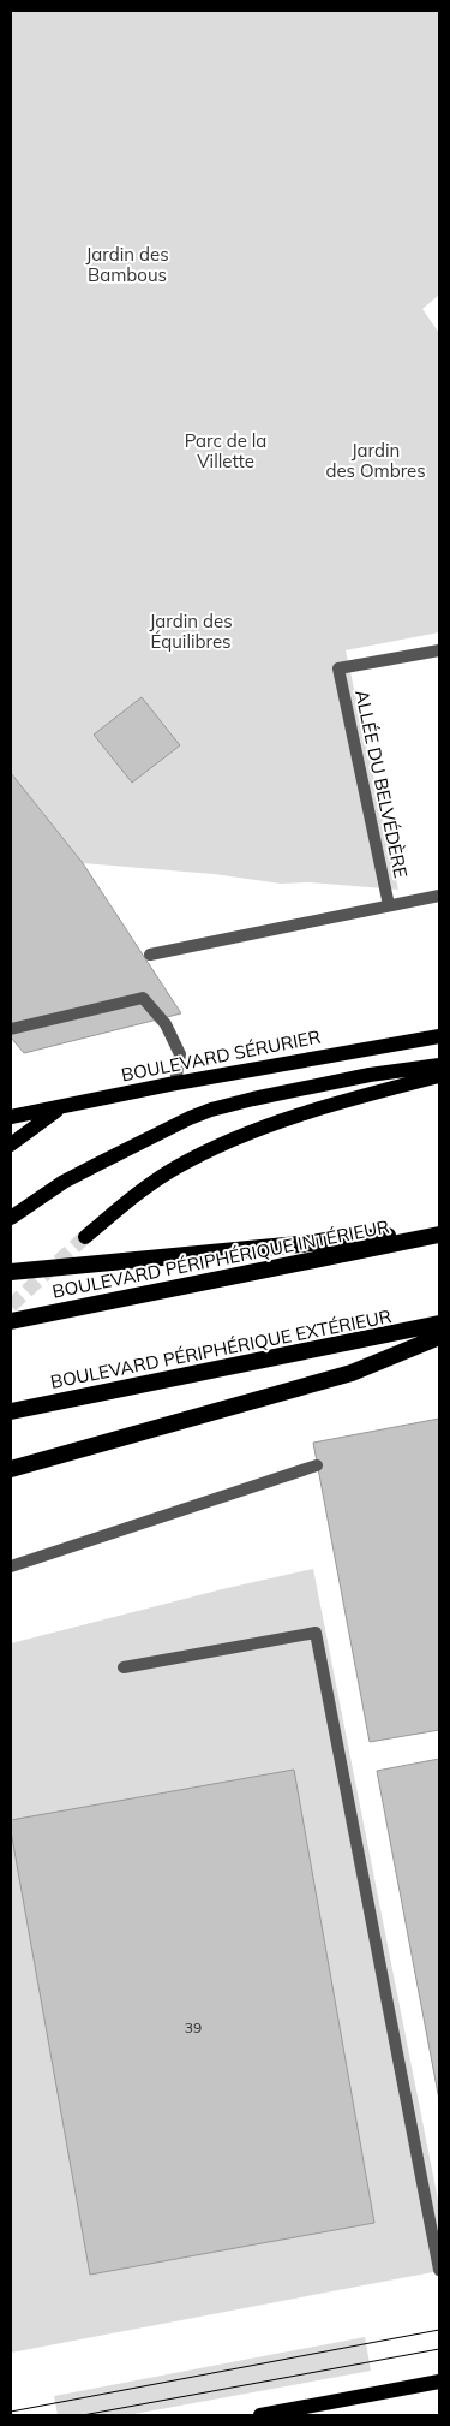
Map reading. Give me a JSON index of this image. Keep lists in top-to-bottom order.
{
  "streets": {
    "highway": ["BOULEVARD PÉRIPHÉRIQUE INTÉRIEUR", "BOULEVARD PÉRIPHÉRIQUE EXTÉRIEUR"],
    "main road": ["BOULEVARD SÉRURIER"],
    "lane": ["ALLÉE DU BELVÉDÈRE"]
  },
  "parks": [
    "Jardin des Bambous",
    "Parc de la Villette",
    "Jardin des Ombres",
    "Jardin des Équilibres"
  ],
  "house_numbers": ["39"]
}
